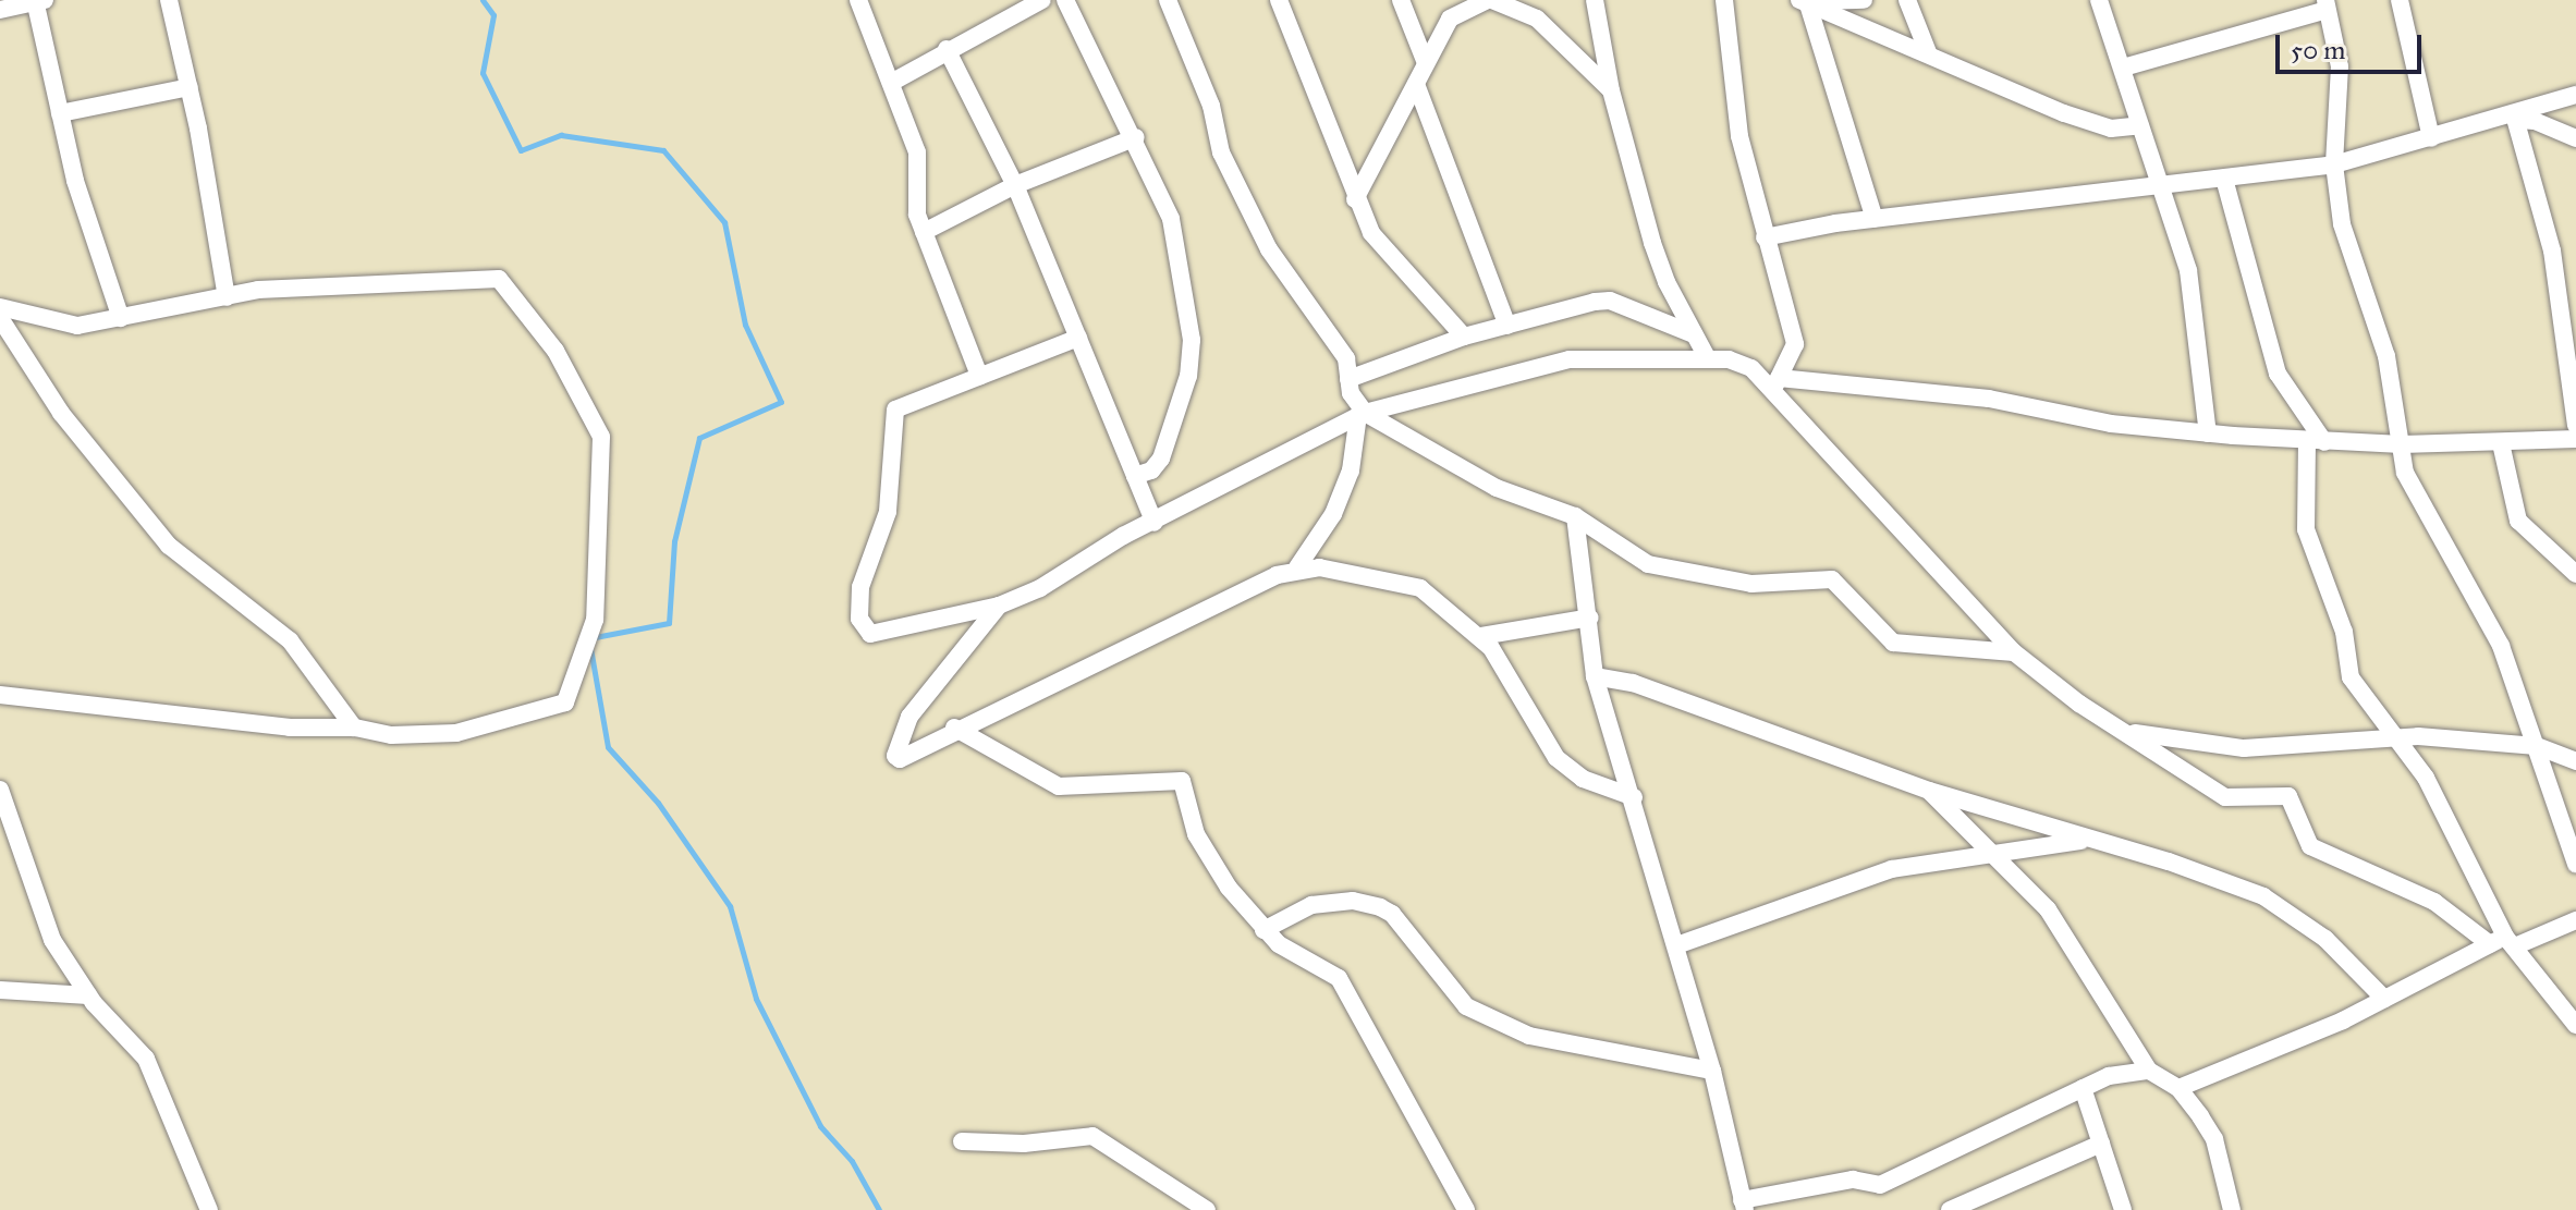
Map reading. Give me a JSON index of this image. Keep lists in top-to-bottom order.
{
  "scale_bar": "50 m"
}
